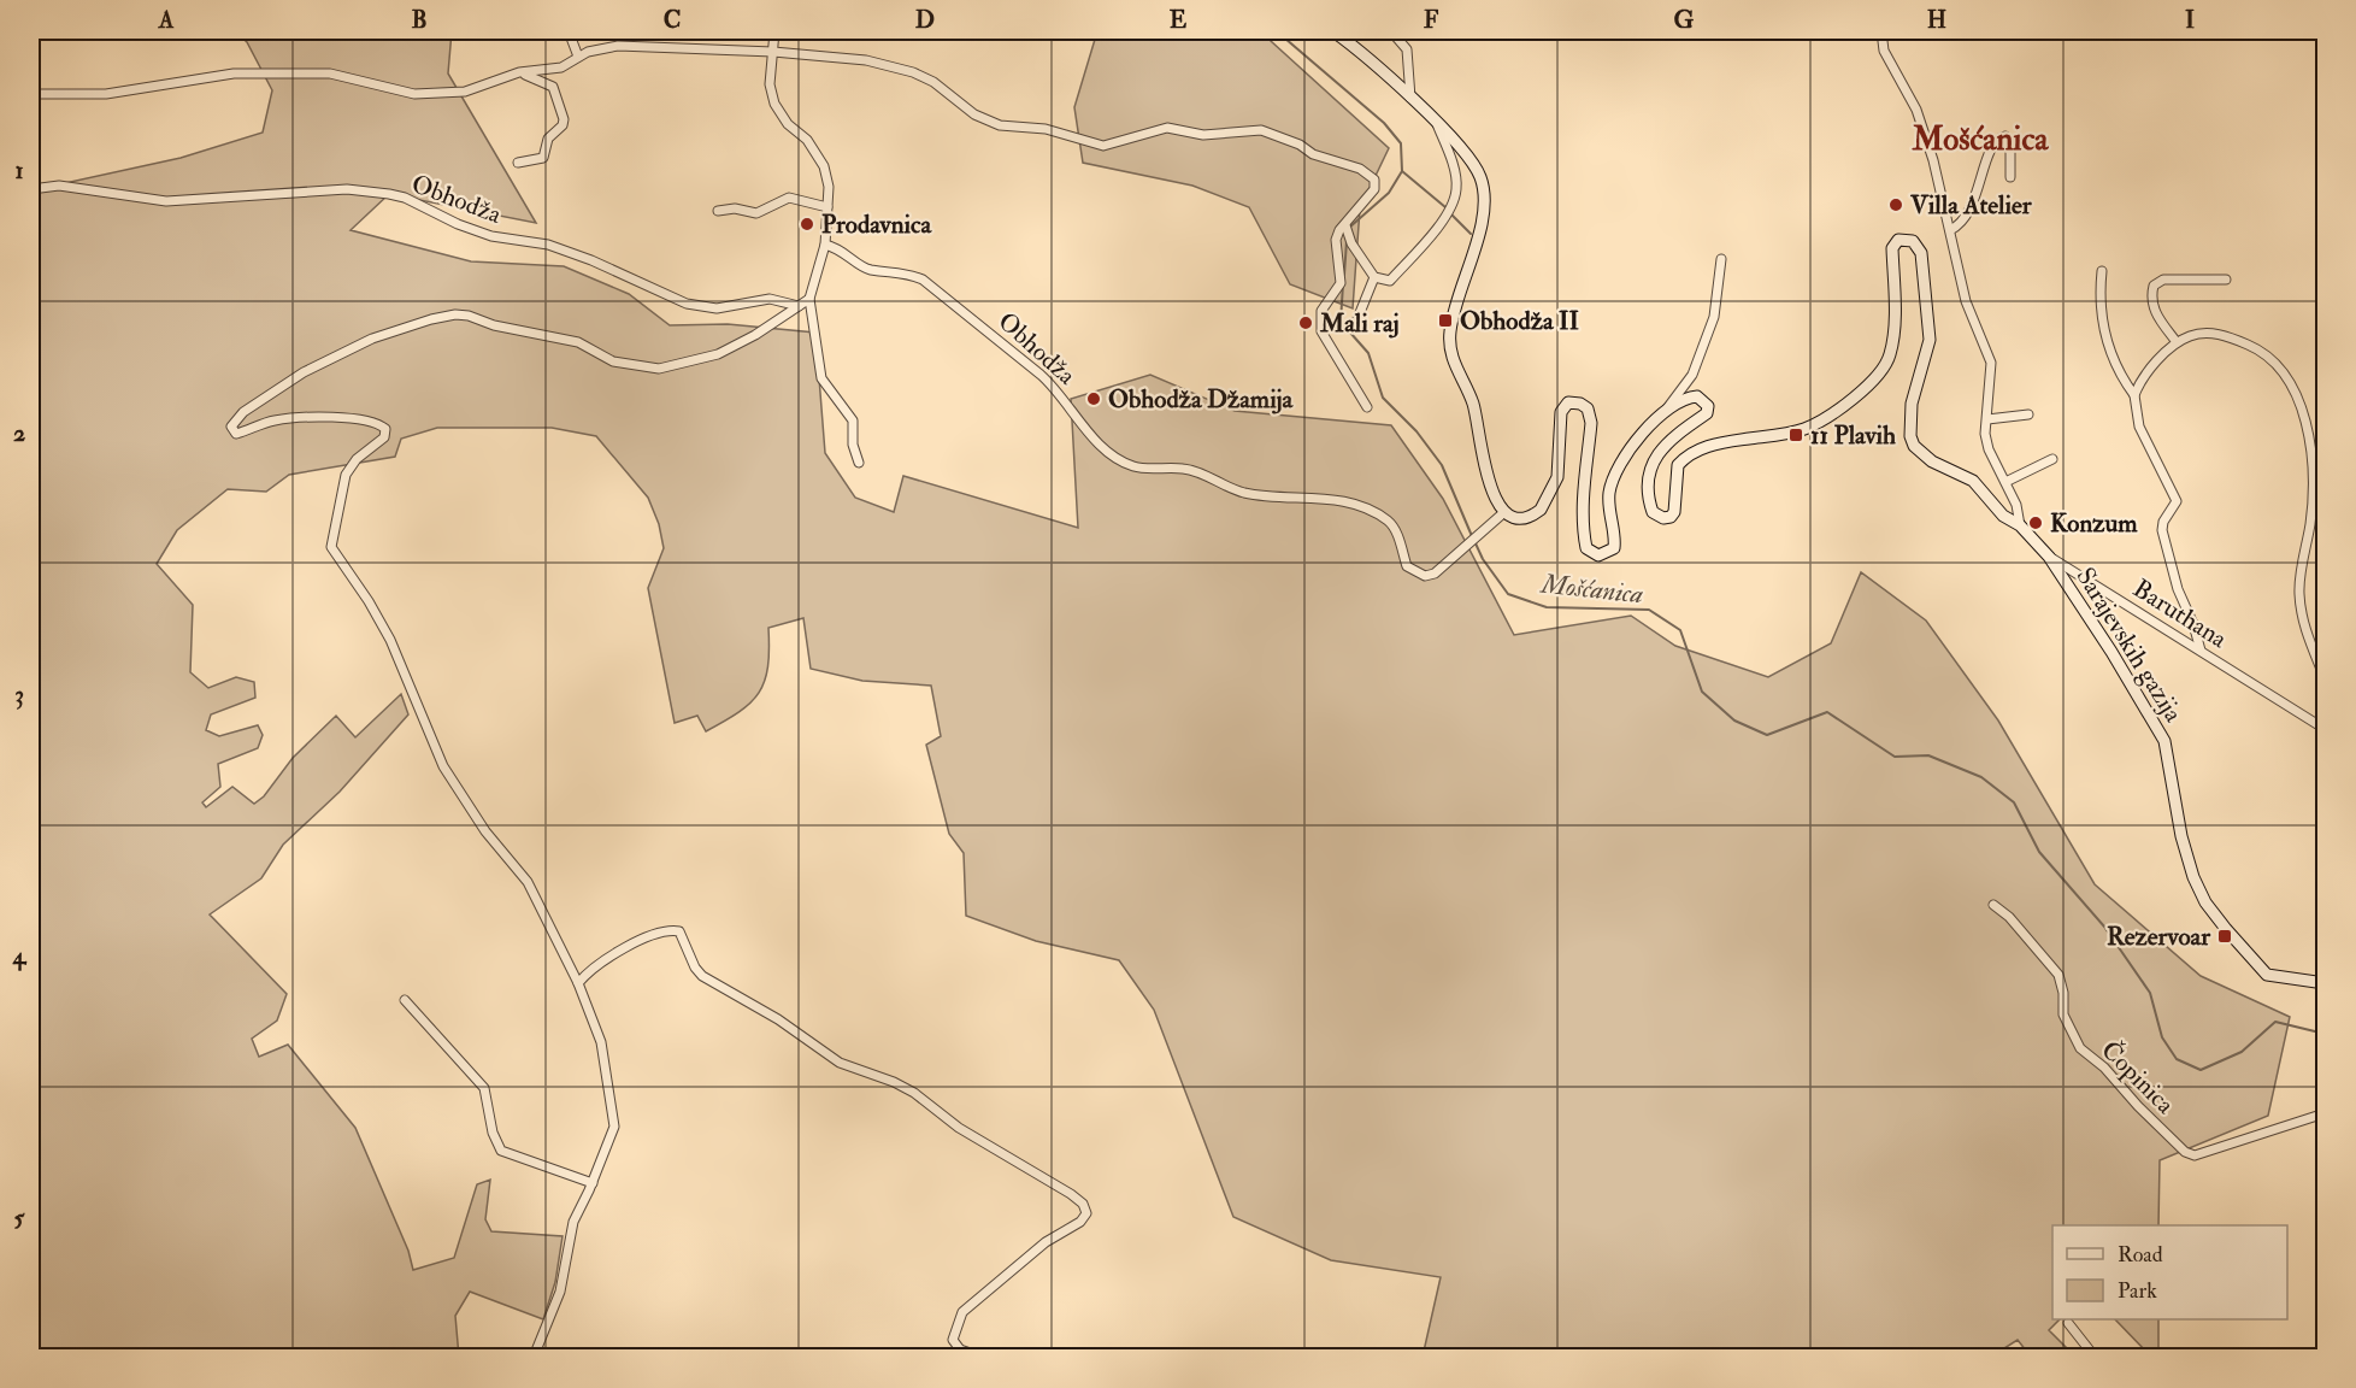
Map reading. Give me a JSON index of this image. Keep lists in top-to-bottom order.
{
  "streets": {
    "main road": ["Baruthana", "Sarajevskih gazija"],
    "street": ["Obhodža", "Čopinica"]
  },
  "crossings": [
    ["Baruthana", "Sarajevskih gazija"]
  ],
  "districts": ["Mošćanica"],
  "water": ["Mošćanica"],
  "places": {
    "other": [
      "Villa Atelier",
      "Prodavnica",
      "Mali raj",
      "Obhodža Džamija",
      "Konzum"
    ],
    "transit": ["Obhodža II", "11 Plavih", "Rezervoar"]
  },
  "legend": ["Road", "Park"],
  "grid": {
    "columns": [
      "A",
      "B",
      "C",
      "D",
      "E",
      "F",
      "G",
      "H",
      "I"
    ],
    "rows": [
      "1",
      "2",
      "3",
      "4",
      "5"
    ]
  }
}
